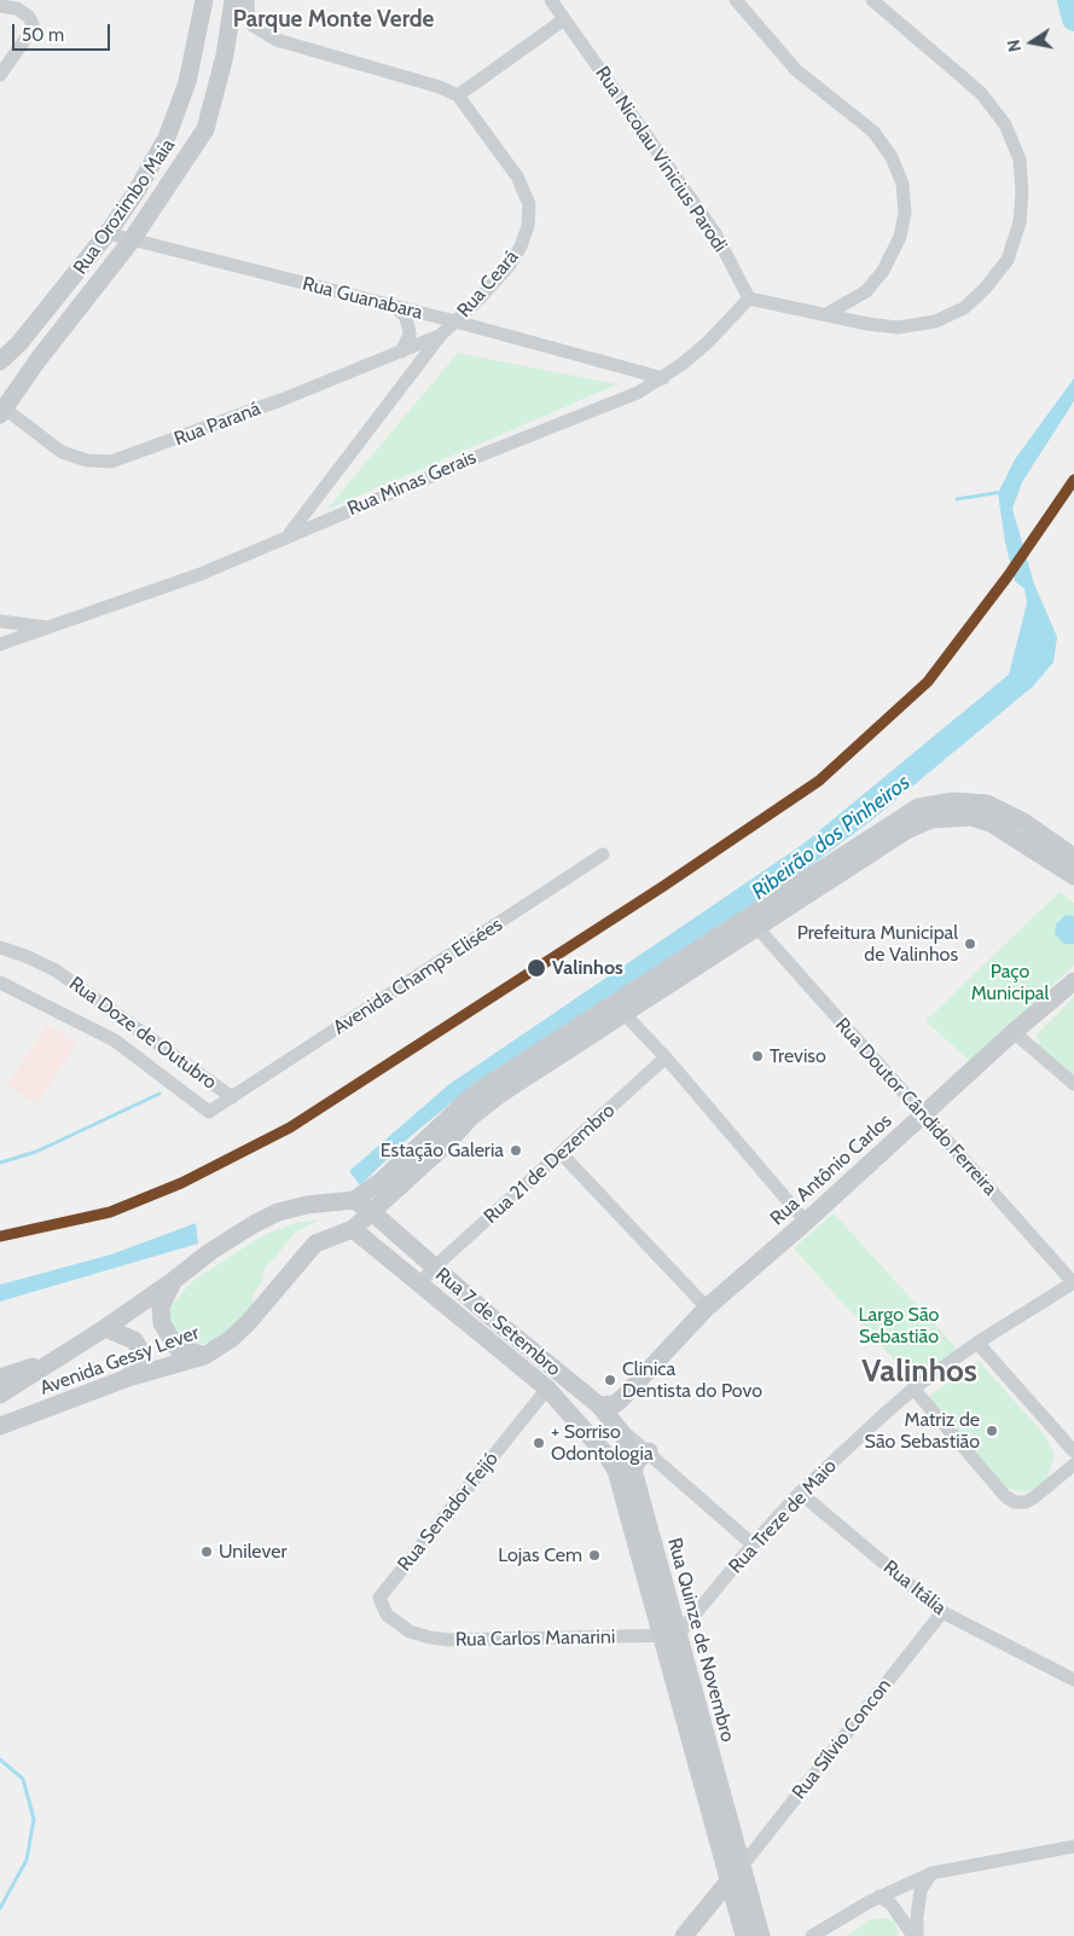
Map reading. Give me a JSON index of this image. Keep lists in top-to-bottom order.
{
  "streets": {
    "main road": [
      "Rua Orozimbo Maia",
      "Rua Antônio Carlos",
      "Rua 7 de Setembro",
      "Avenida Gessy Lever",
      "Rua Quinze de Novembro"
    ],
    "street": [
      "Rua Nicolau Vinicius Parodi",
      "Rua Ceará",
      "Rua Guanabara",
      "Rua Paraná",
      "Rua Minas Gerais",
      "Avenida Champs Elisées",
      "Rua Doze de Outubro",
      "Rua Doutor Cândido Ferreira",
      "Rua 21 de Dezembro",
      "Rua Senador Feijó",
      "Rua Treze de Maio",
      "Rua Itália",
      "Rua Carlos Manarini",
      "Rua Sílvio Concon"
    ]
  },
  "crossings": [
    ["Rua Nicolau Vinicius Parodi", "Rua Minas Gerais"],
    ["Rua Orozimbo Maia", "Rua Guanabara"],
    ["Rua Orozimbo Maia", "Rua Paraná"],
    ["Rua Ceará", "Rua Guanabara"],
    ["Rua Ceará", "Rua Paraná"],
    ["Rua Ceará", "Rua Minas Gerais"],
    ["Rua Guanabara", "Rua Minas Gerais"],
    ["Avenida Champs Elisées", "Rua Doze de Outubro"],
    ["Rua Doutor Cândido Ferreira", "Rua Antônio Carlos"],
    ["Rua Doutor Cândido Ferreira", "Rua Treze de Maio"],
    ["Rua 21 de Dezembro", "Rua 7 de Setembro"],
    ["Rua Antônio Carlos", "Rua 7 de Setembro"],
    ["Rua 7 de Setembro", "Avenida Gessy Lever"],
    ["Rua 7 de Setembro", "Rua Senador Feijó"],
    ["Rua 7 de Setembro", "Rua Quinze de Novembro"],
    ["Rua Senador Feijó", "Rua Carlos Manarini"],
    ["Rua Treze de Maio", "Rua Itália"],
    ["Rua Treze de Maio", "Rua Carlos Manarini"],
    ["Rua Treze de Maio", "Rua Quinze de Novembro"],
    ["Rua Itália", "Rua Sílvio Concon"],
    ["Rua Carlos Manarini", "Rua Quinze de Novembro"],
    ["Rua Quinze de Novembro", "Rua Sílvio Concon"]
  ],
  "districts": ["Parque Monte Verde", "Valinhos"],
  "water": ["Ribeirão dos Pinheiros"],
  "parks": ["Paço Municipal", "Largo São Sebastião"],
  "places": [
    "Prefeitura Municipal de Valinhos",
    "Valinhos",
    "Treviso",
    "Estação Galeria",
    "Clinica Dentista do Povo",
    "Matriz de São Sebastião",
    "+ Sorriso Odontologia",
    "Unilever",
    "Lojas Cem"
  ],
  "scale_bar": "50 m",
  "north": "left"
}
